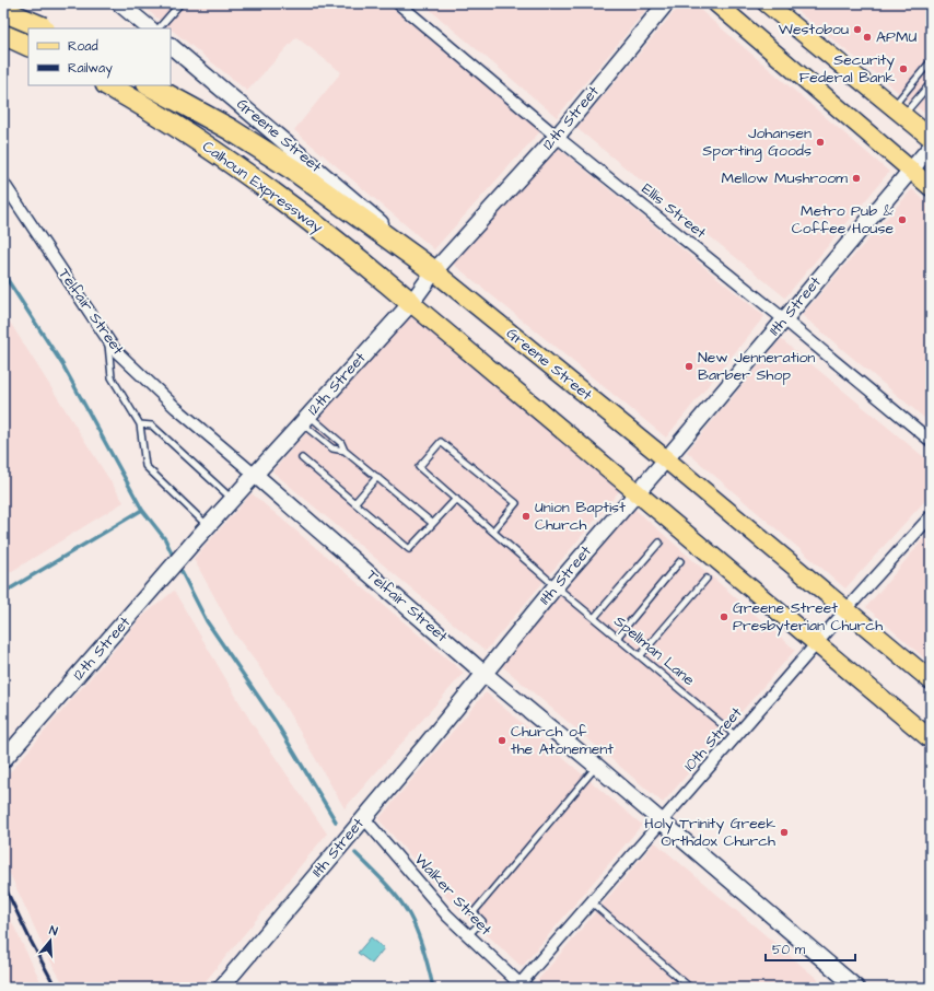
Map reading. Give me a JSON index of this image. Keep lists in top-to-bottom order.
{
  "streets": {
    "highway": ["Calhoun Expressway"],
    "main road": ["Greene Street"],
    "street": [
      "12th Street",
      "Ellis Street",
      "11th Street",
      "Telfair Street",
      "10th Street",
      "Walker Street"
    ],
    "lane": ["Spellman Lane"]
  },
  "crossings": [
    ["12th Street", "Greene Street"],
    ["12th Street", "Calhoun Expressway"],
    ["12th Street", "Ellis Street"],
    ["12th Street", "Telfair Street"],
    ["Greene Street", "Calhoun Expressway"],
    ["Greene Street", "11th Street"],
    ["Greene Street", "10th Street"],
    ["Ellis Street", "11th Street"],
    ["11th Street", "Telfair Street"],
    ["11th Street", "Spellman Lane"],
    ["11th Street", "Walker Street"],
    ["Telfair Street", "10th Street"],
    ["Spellman Lane", "10th Street"],
    ["10th Street", "Walker Street"]
  ],
  "places": [
    "Westobou",
    "APMU",
    "Security Federal Bank",
    "Johansen Sporting Goods",
    "Mellow Mushroom",
    "Metro Pub & Coffee House",
    "New Jenneration Barber Shop",
    "Union Baptist Church",
    "Greene Street Presbyterian Church",
    "Church of the Atonement",
    "Holy Trinity Greek Orthdox Church"
  ],
  "legend": ["Road", "Railway"],
  "scale_bar": "50 m",
  "north": "top"
}
